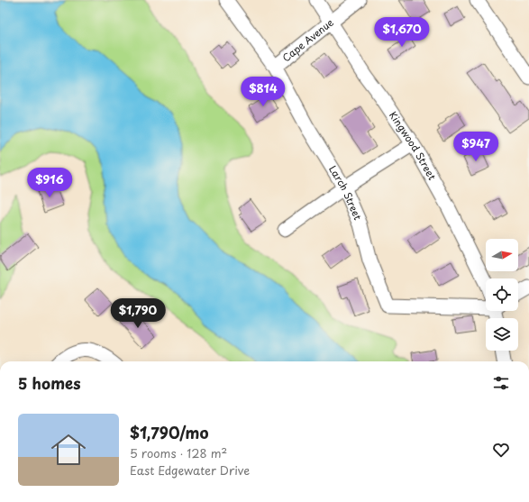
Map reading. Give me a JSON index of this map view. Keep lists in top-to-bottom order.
{
  "streets": {
    "street": ["Cape Avenue", "Kingwood Street", "Larch Street"]
  },
  "crossings": [
    ["Cape Avenue", "Kingwood Street"],
    ["Cape Avenue", "Larch Street"]
  ],
  "north": "right",
  "page": {
    "price": [
      "$1,670",
      "$814",
      "$947",
      "$916",
      "$1,790"
    ],
    "heading": "5 homes",
    "list": [
      {
        "name": "$1,790/mo",
        "note": "5 rooms · 128 m² · East Edgewater Drive"
      }
    ]
  }
}
